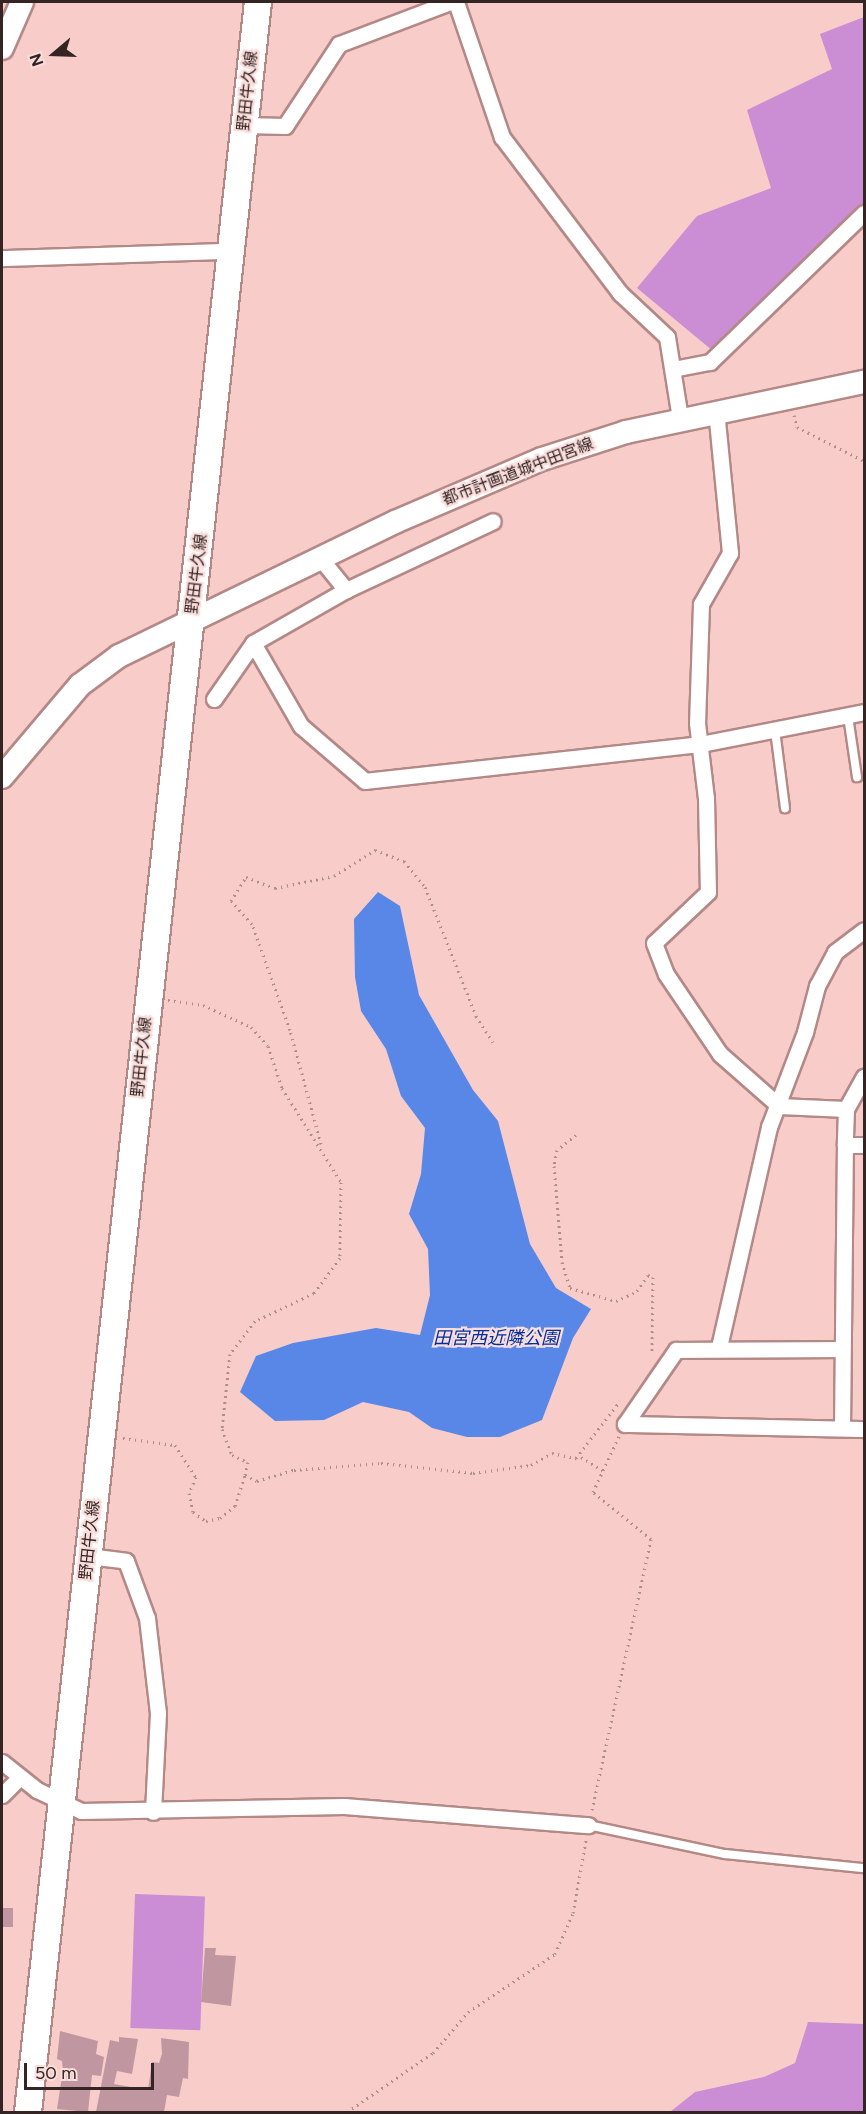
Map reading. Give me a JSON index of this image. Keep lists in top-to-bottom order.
{
  "streets": {
    "main road": ["野田牛久線"],
    "street": ["都市計画道城中田宮線"]
  },
  "crossings": [
    ["野田牛久線", "都市計画道城中田宮線"]
  ],
  "water": ["田宮西近隣公園"],
  "scale_bar": "50 m",
  "north": "left"
}
